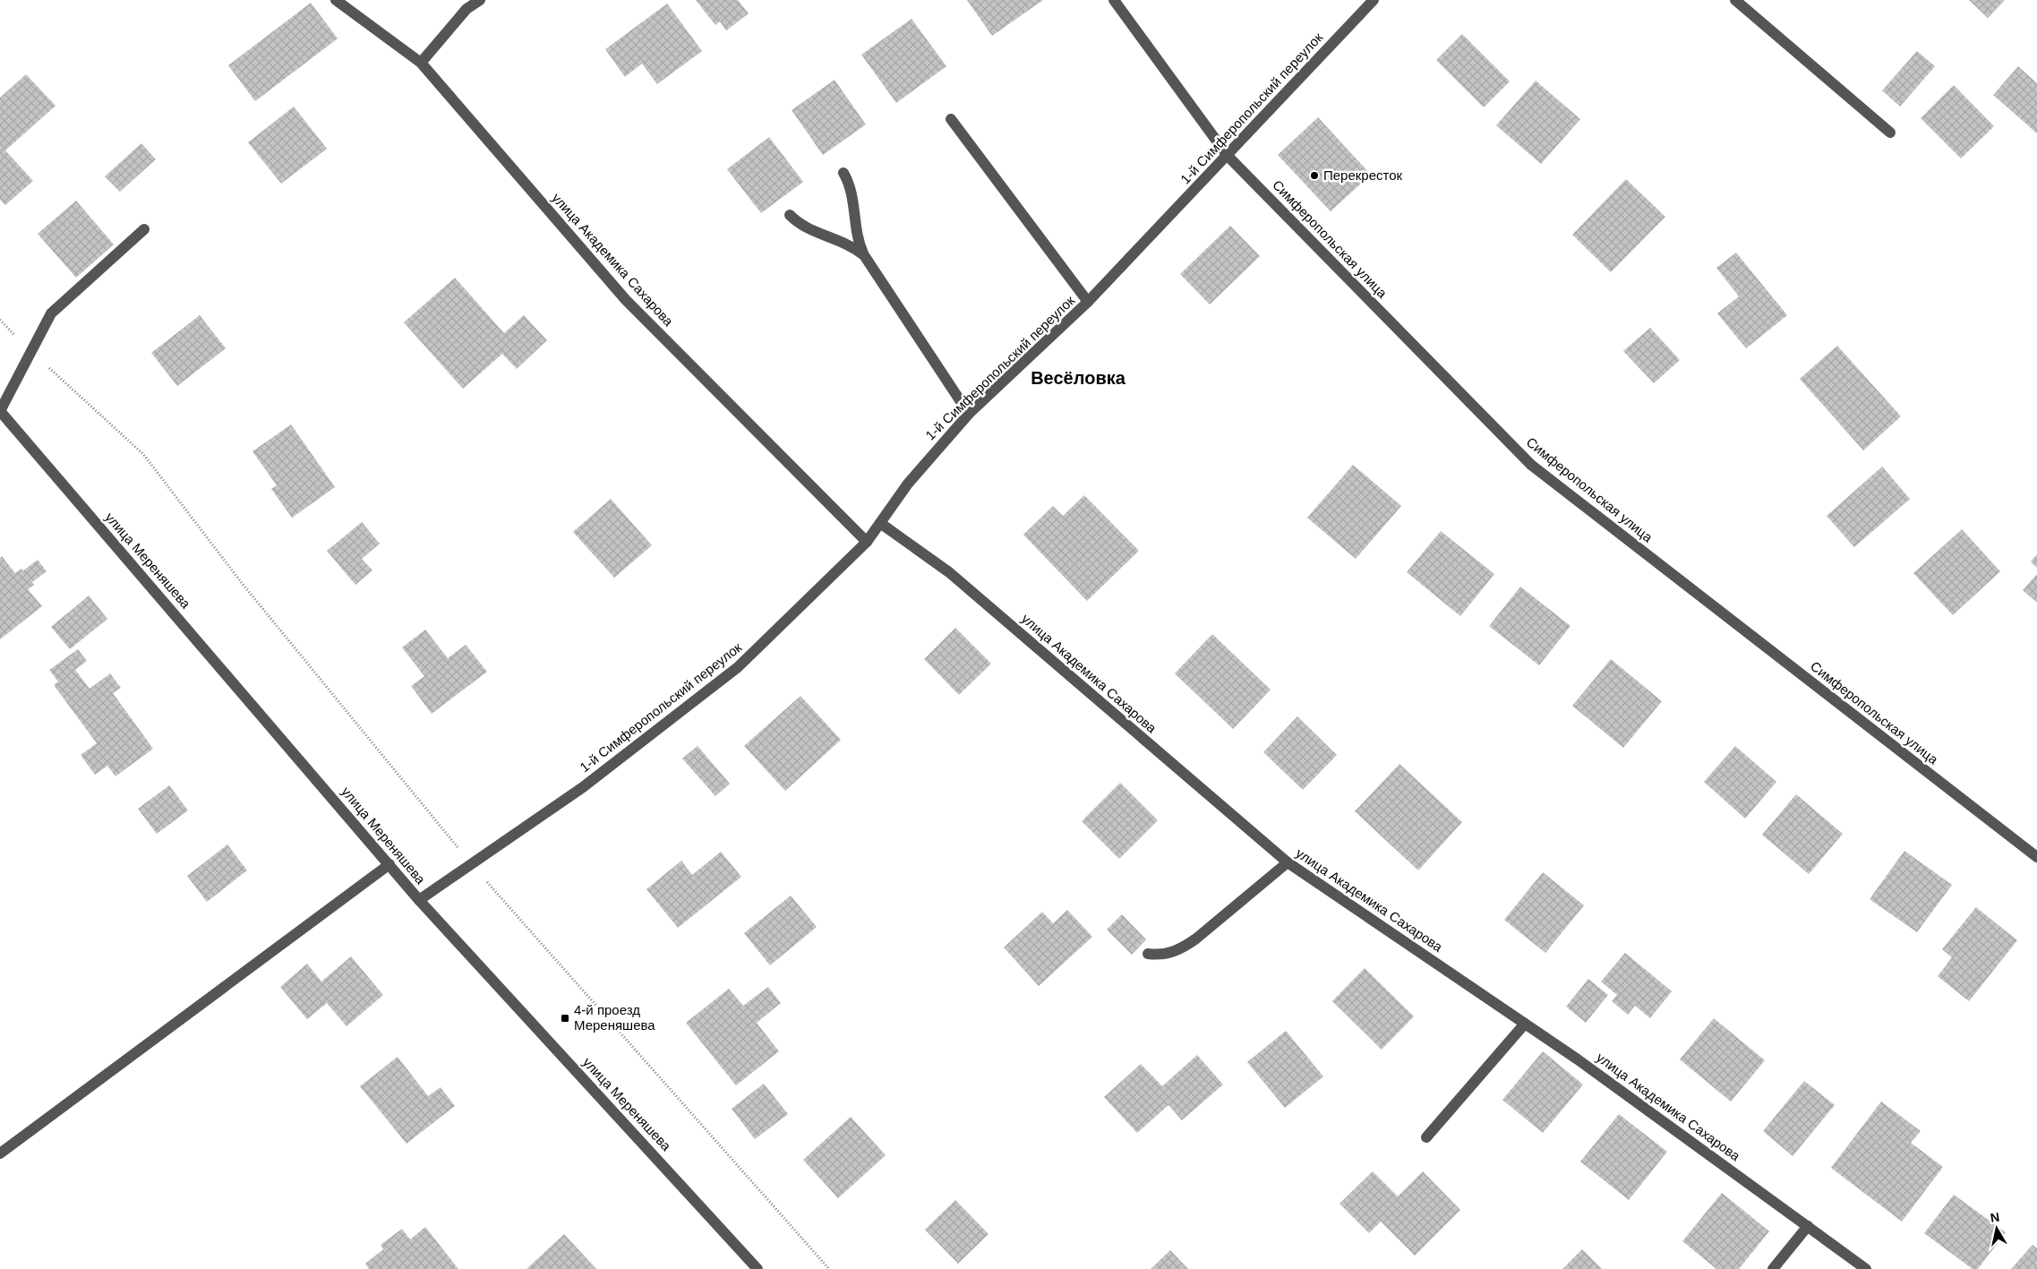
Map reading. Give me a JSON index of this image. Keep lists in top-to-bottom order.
{
  "streets": {
    "street": [
      "1-й Симферопольский переулок",
      "Симферопольская улица",
      "улица Академика Сахарова",
      "улица Мереняшева"
    ]
  },
  "crossings": [
    ["1-й Симферопольский переулок", "Симферопольская улица"],
    ["1-й Симферопольский переулок", "улица Академика Сахарова"],
    ["1-й Симферопольский переулок", "улица Мереняшева"]
  ],
  "districts": ["Весёловка"],
  "places": {
    "other": ["Перекресток"],
    "transit": ["4-й проезд Мереняшева"]
  },
  "north": "top"
}
